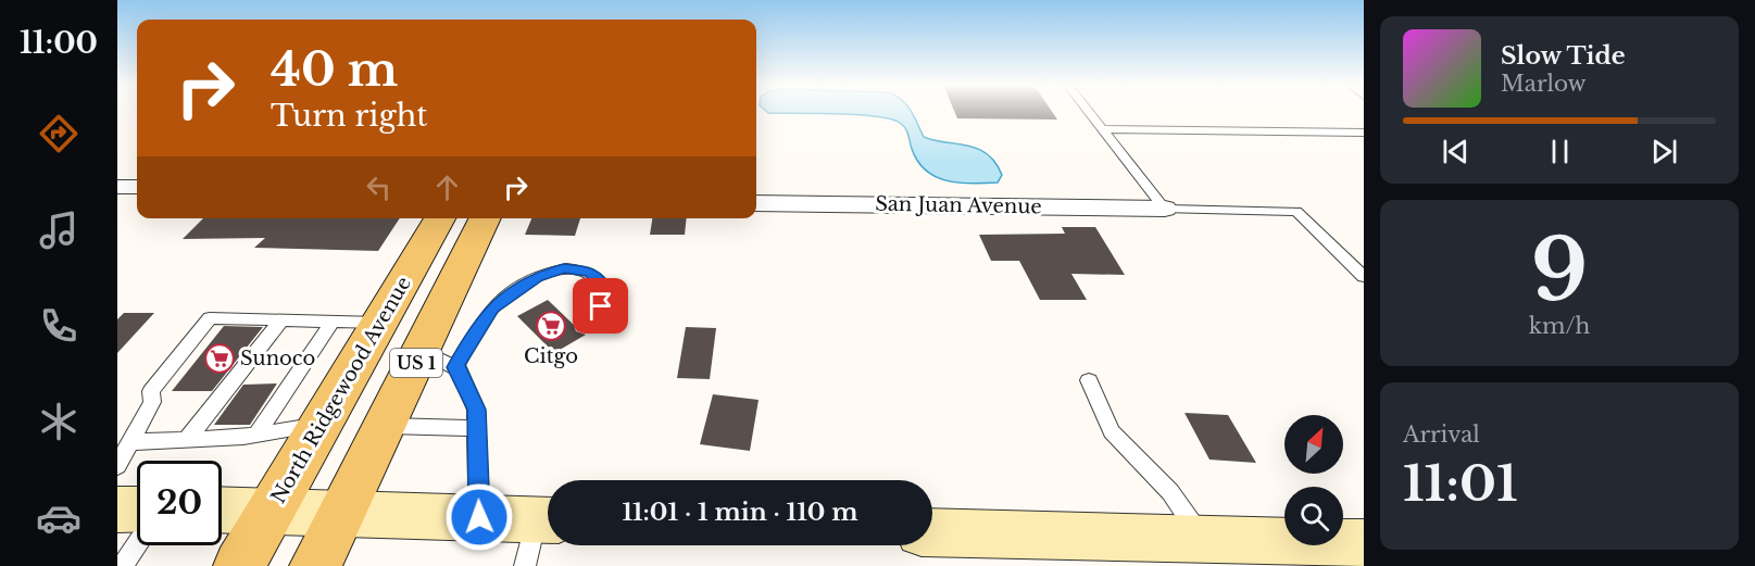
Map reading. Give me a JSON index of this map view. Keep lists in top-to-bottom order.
{
  "streets": {
    "main road": ["US 1", "North Ridgewood Avenue"],
    "street": ["San Juan Avenue"]
  },
  "places": {
    "supermarket": ["Citgo", "Sunoco"]
  },
  "north": "top right",
  "page": {
    "tabs": "11:00",
    "turn": ["40 m", "Turn right"],
    "song": ["Slow Tide", "Marlow"],
    "tile": [
      ["9", "km/h"],
      ["Arrival", "11:01"]
    ],
    "limit": "20",
    "trip": "11:01 · 1 min · 110 m"
  }
}
